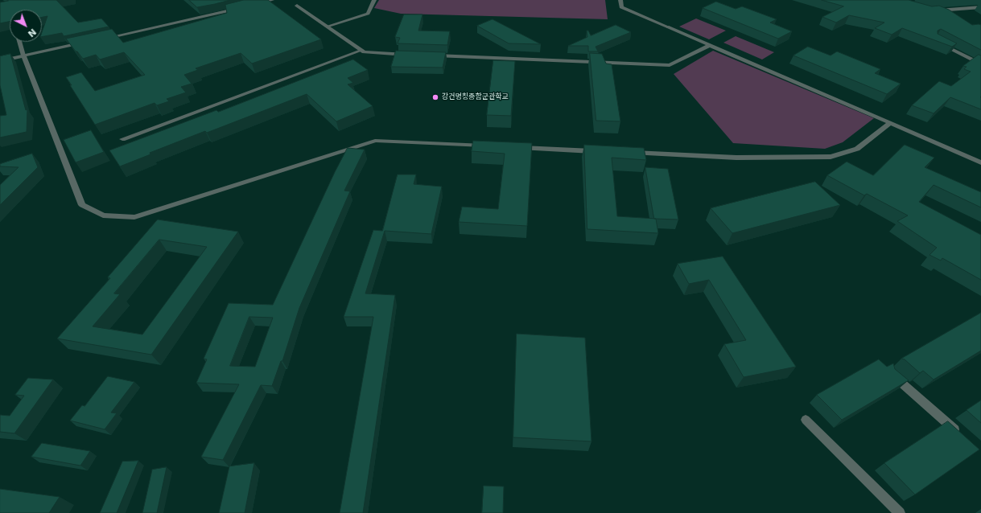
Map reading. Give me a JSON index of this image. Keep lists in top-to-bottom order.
{
  "places": ["강건명칭종합군관학교"],
  "north": "bottom right"
}
